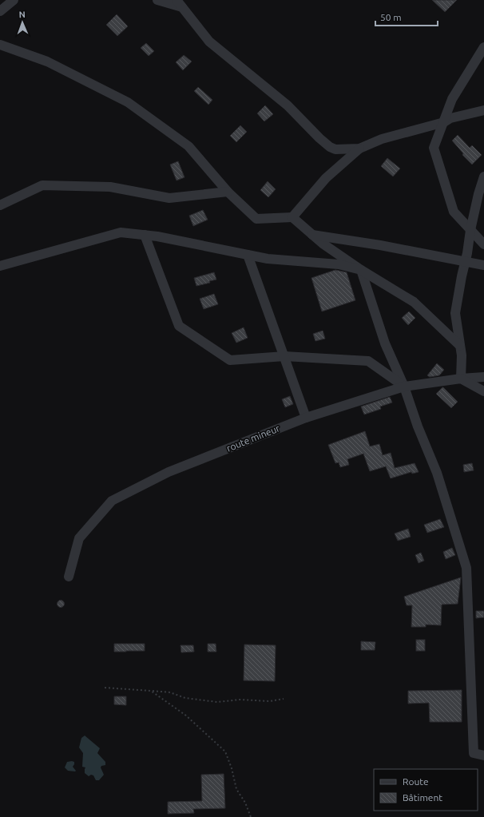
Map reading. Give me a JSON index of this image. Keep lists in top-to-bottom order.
{
  "streets": {
    "street": ["route mineur"]
  },
  "legend": ["Route", "Bâtiment"],
  "scale_bar": "50 m",
  "north": "top"
}
